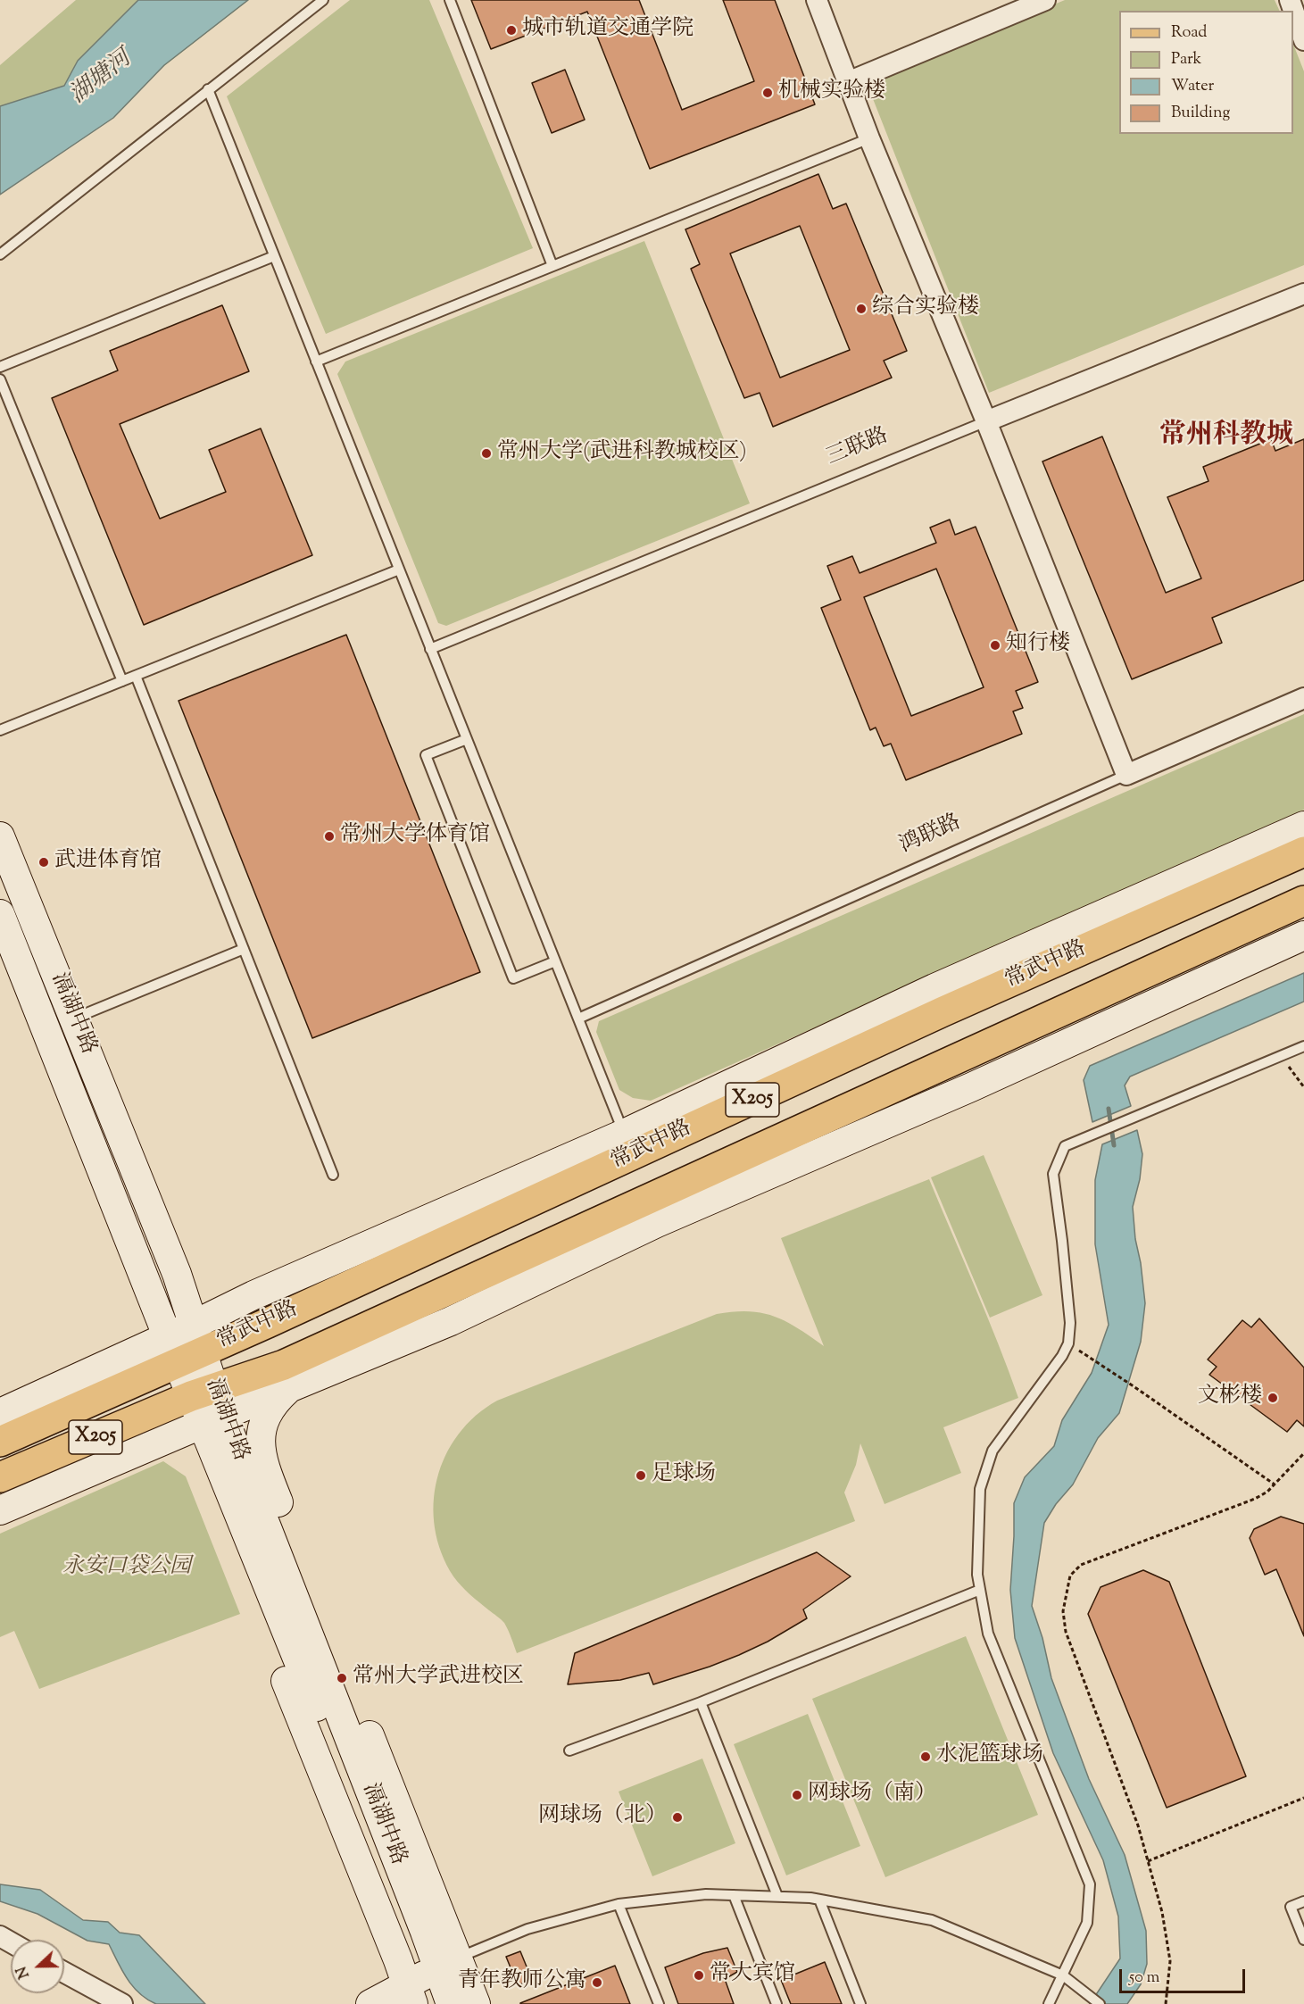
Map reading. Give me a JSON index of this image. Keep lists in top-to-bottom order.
{
  "streets": {
    "main road": ["常武中路", "X205"],
    "street": ["三联路", "鸿联路", "滆湖中路"]
  },
  "crossings": [
    ["常武中路", "滆湖中路"]
  ],
  "districts": ["常州科教城"],
  "water": ["湖塘河"],
  "parks": ["永安口袋公园"],
  "places": [
    "城市轨道交通学院",
    "机械实验楼",
    "综合实验楼",
    "常州大学(武进科教城校区)",
    "知行楼",
    "常州大学体育馆",
    "武进体育馆",
    "文彬楼",
    "足球场",
    "常州大学武进校区",
    "水泥篮球场",
    "网球场（南）",
    "网球场（北）",
    "常大宾馆",
    "青年教师公寓"
  ],
  "legend": [
    "Road",
    "Park",
    "Water",
    "Building"
  ],
  "scale_bar": "50 m",
  "north": "left"
}
